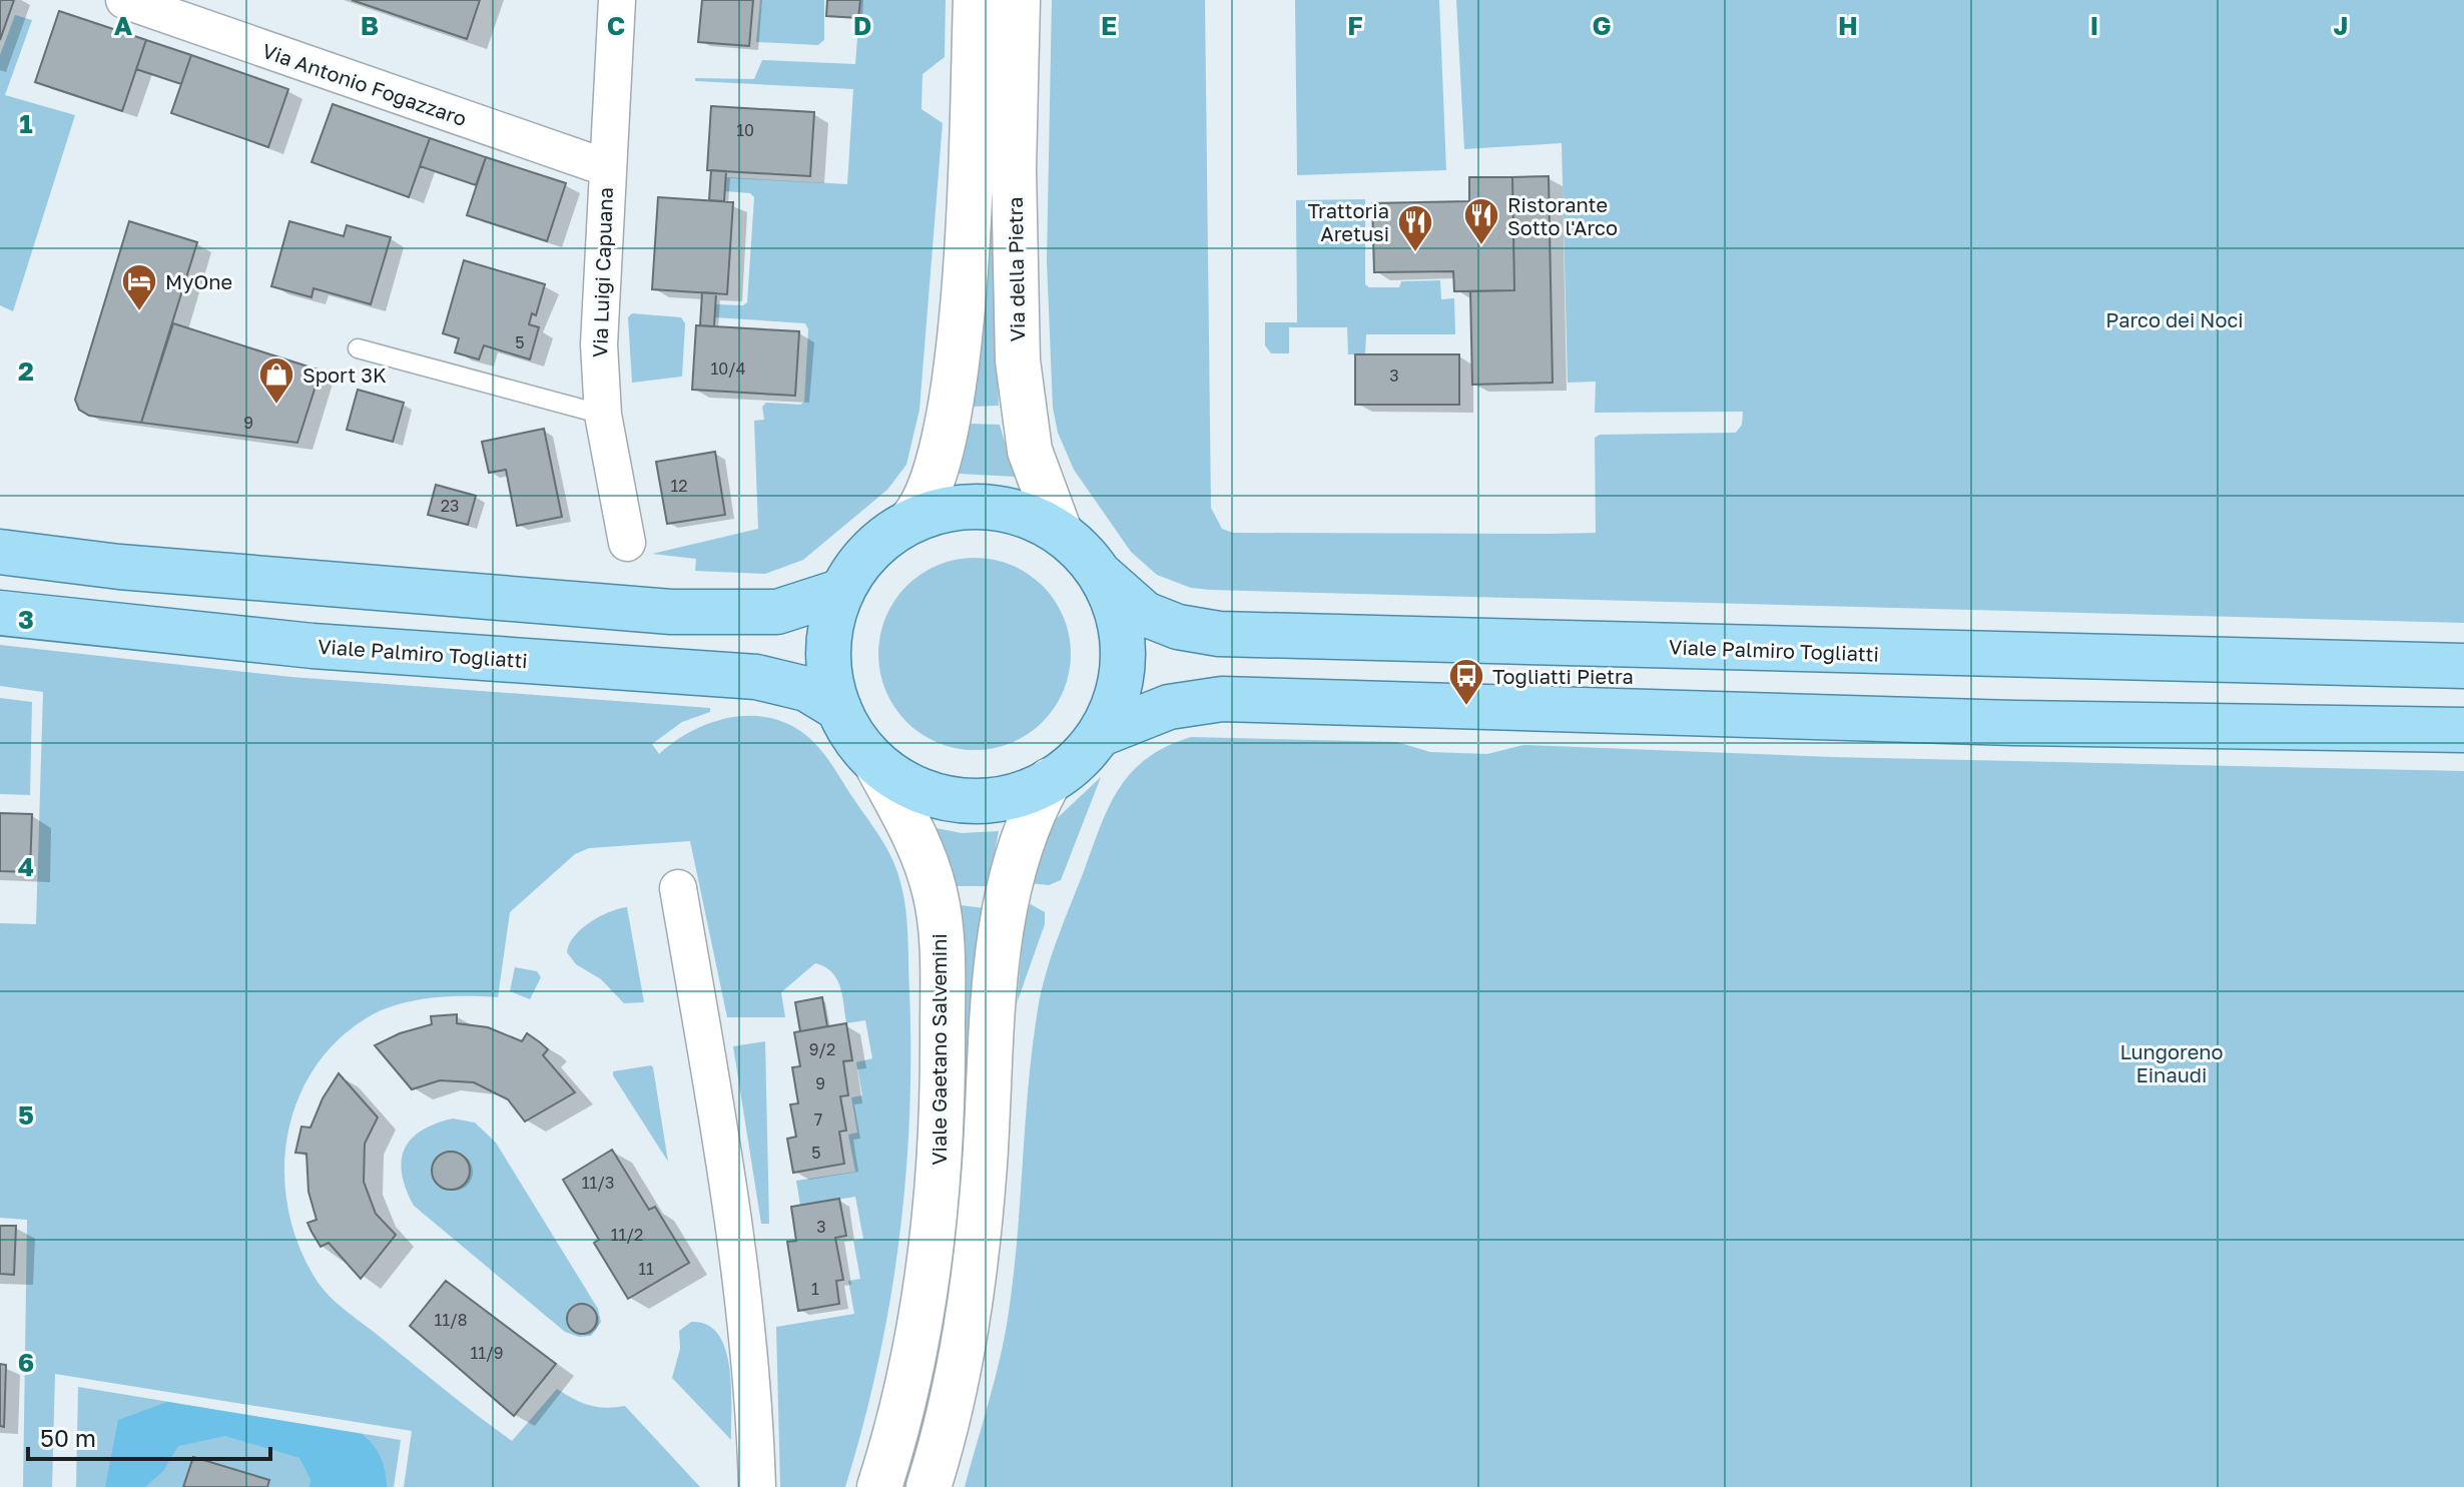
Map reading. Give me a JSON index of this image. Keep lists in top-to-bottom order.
{
  "streets": {
    "main road": ["Via della Pietra", "Viale Palmiro Togliatti", "Viale Gaetano Salvemini"],
    "street": ["Via Antonio Fogazzaro", "Via Luigi Capuana"]
  },
  "crossings": [
    ["Via Antonio Fogazzaro", "Via Luigi Capuana"]
  ],
  "parks": ["Parco dei Noci", "Lungoreno Einaudi"],
  "places": {
    "restaurant": ["Ristorante Sotto l'Arco", "Trattoria Aretusi"],
    "hotel": ["MyOne"],
    "shop": ["Sport 3K"],
    "bus stop": ["Togliatti Pietra"]
  },
  "house_numbers": [
    "10",
    "5",
    "10/4",
    "3",
    "9",
    "12",
    "23",
    "9/2",
    "9",
    "7",
    "5",
    "11/3",
    "3",
    "11/2",
    "11",
    "1",
    "11/8",
    "11/9"
  ],
  "scale_bar": "50 m",
  "grid": {
    "columns": [
      "A",
      "B",
      "C",
      "D",
      "E",
      "F",
      "G",
      "H",
      "I",
      "J"
    ],
    "rows": [
      "1",
      "2",
      "3",
      "4",
      "5",
      "6"
    ]
  }
}
